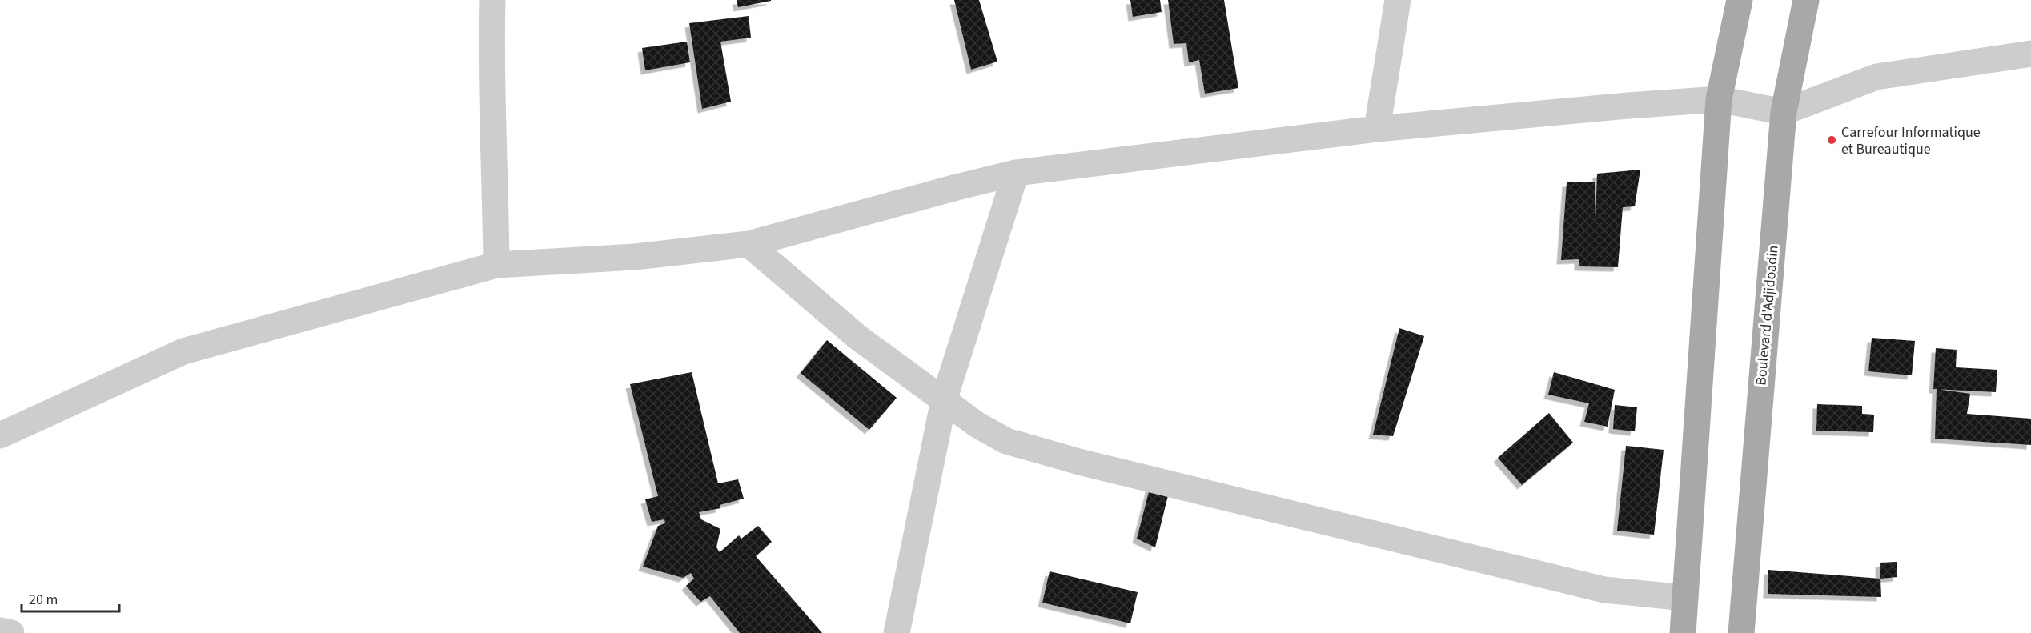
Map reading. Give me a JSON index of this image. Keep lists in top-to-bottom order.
{
  "streets": {
    "main road": ["Boulevard d'Adjidoadin"]
  },
  "places": ["Carrefour Informatique et Bureautique"],
  "scale_bar": "20 m"
}
